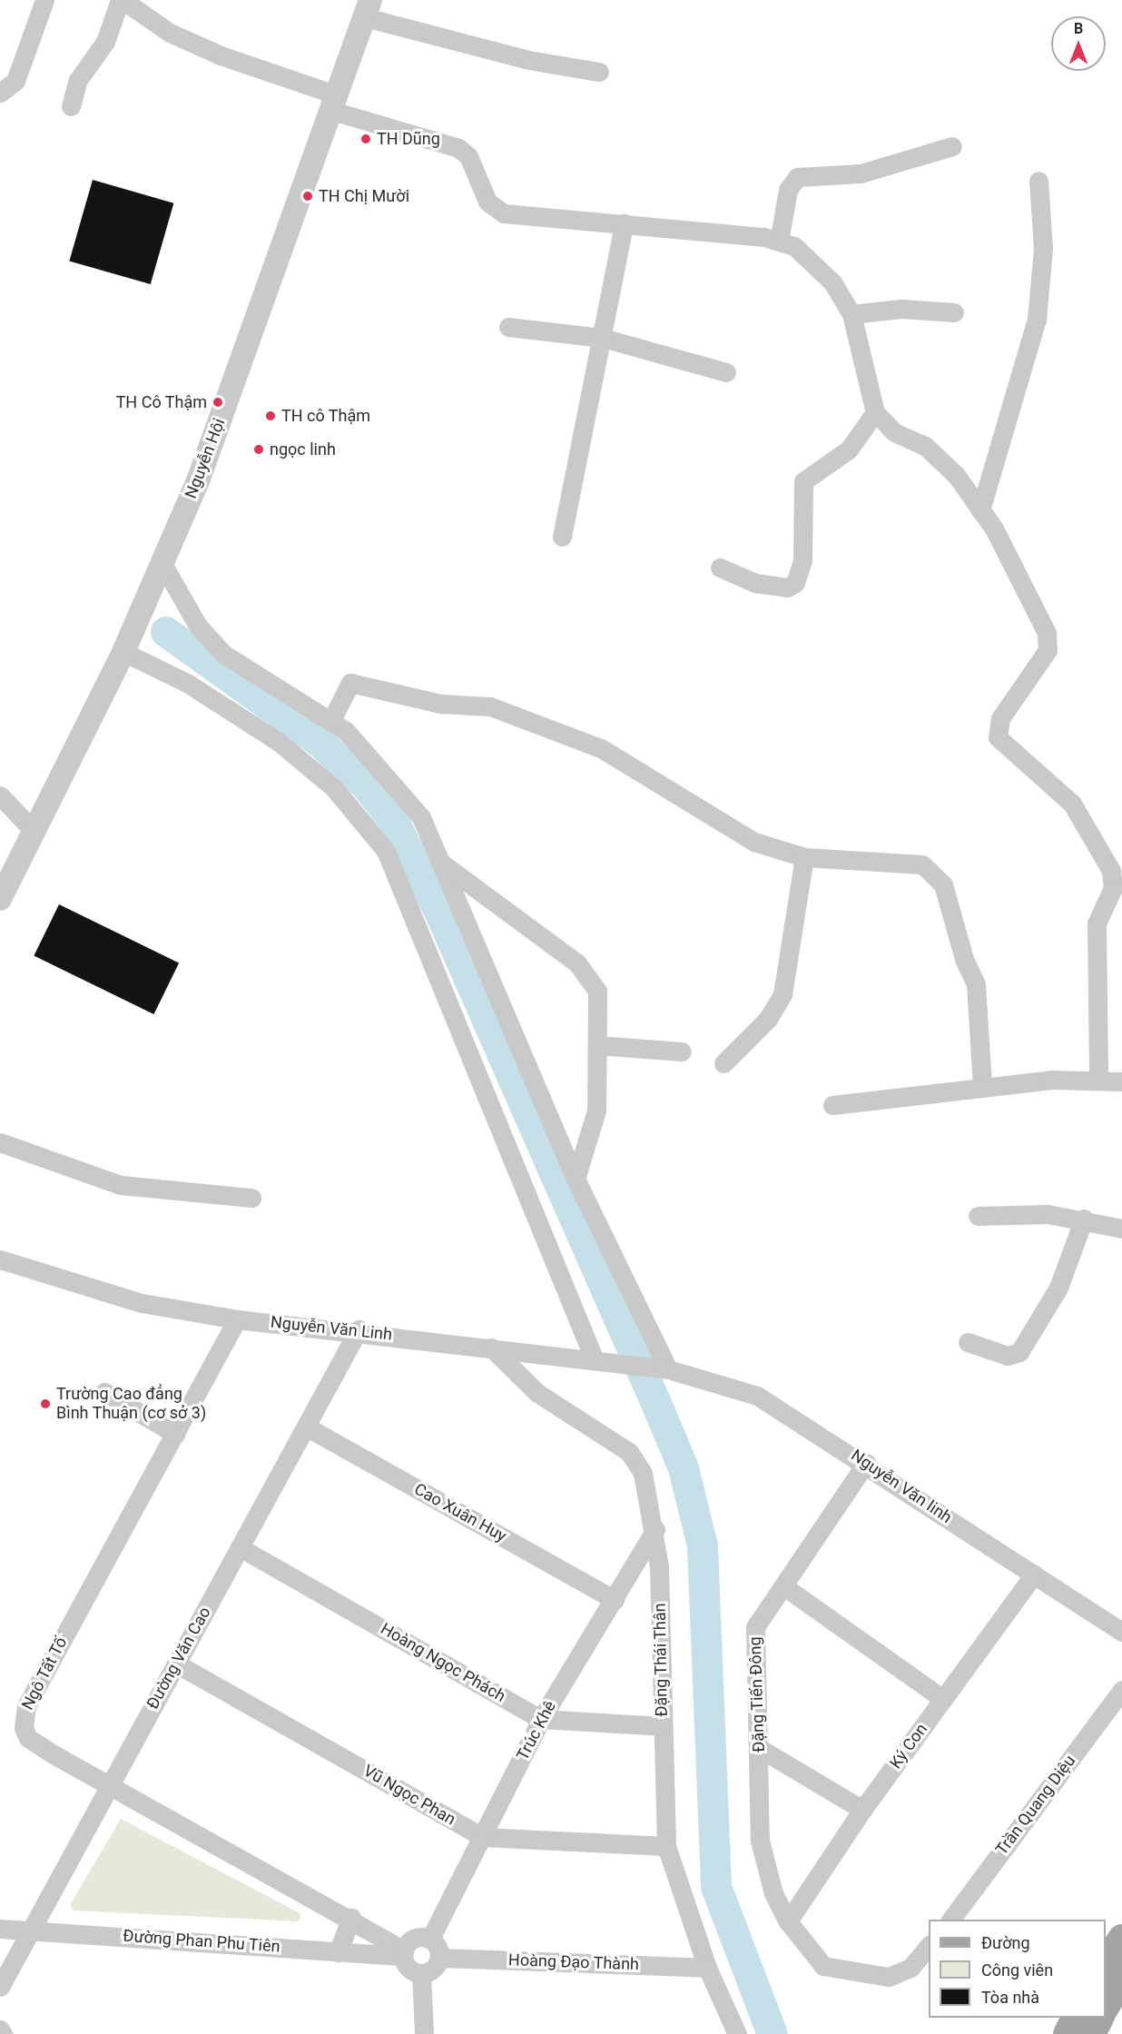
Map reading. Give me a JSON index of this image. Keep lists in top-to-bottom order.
{
  "streets": {
    "street": [
      "Nguyễn Hội",
      "Nguyễn Văn Linh",
      "Nguyễn Văn linh",
      "Cao Xuân Huy",
      "Đường Văn Cao",
      "Đặng Thái Thân",
      "Hoàng Ngọc Phách",
      "Ngô Tất Tố",
      "Đặng Tiến Đông",
      "Trúc Khê",
      "Ký Con",
      "Vũ Ngọc Phan",
      "Trần Quang Diệu",
      "Đường Phan Phu Tiên",
      "Hoàng Đạo Thành"
    ]
  },
  "crossings": [
    ["Nguyễn Văn Linh", "Nguyễn Văn linh"],
    ["Nguyễn Văn Linh", "Đường Văn Cao"],
    ["Nguyễn Văn Linh", "Đặng Thái Thân"],
    ["Nguyễn Văn Linh", "Ngô Tất Tố"],
    ["Nguyễn Văn linh", "Đặng Tiến Đông"],
    ["Nguyễn Văn linh", "Ký Con"],
    ["Cao Xuân Huy", "Đường Văn Cao"],
    ["Cao Xuân Huy", "Trúc Khê"],
    ["Đường Văn Cao", "Hoàng Ngọc Phách"],
    ["Đường Văn Cao", "Ngô Tất Tố"],
    ["Đường Văn Cao", "Vũ Ngọc Phan"],
    ["Đường Văn Cao", "Đường Phan Phu Tiên"],
    ["Đặng Thái Thân", "Hoàng Ngọc Phách"],
    ["Đặng Thái Thân", "Trúc Khê"],
    ["Đặng Thái Thân", "Vũ Ngọc Phan"],
    ["Đặng Thái Thân", "Hoàng Đạo Thành"],
    ["Hoàng Ngọc Phách", "Trúc Khê"],
    ["Ngô Tất Tố", "Trúc Khê"],
    ["Ngô Tất Tố", "Đường Phan Phu Tiên"],
    ["Ngô Tất Tố", "Hoàng Đạo Thành"],
    ["Đặng Tiến Đông", "Ký Con"],
    ["Trúc Khê", "Vũ Ngọc Phan"],
    ["Trúc Khê", "Đường Phan Phu Tiên"],
    ["Trúc Khê", "Hoàng Đạo Thành"],
    ["Đường Phan Phu Tiên", "Hoàng Đạo Thành"]
  ],
  "places": [
    "TH Dũng",
    "TH Chị Mười",
    "TH Cô Thậm",
    "TH cô Thậm",
    "ngọc linh",
    "Trường Cao đẳng Bình Thuận (cơ sở 3)"
  ],
  "legend": ["Đường", "Công viên", "Tòa nhà"],
  "north": "top"
}
